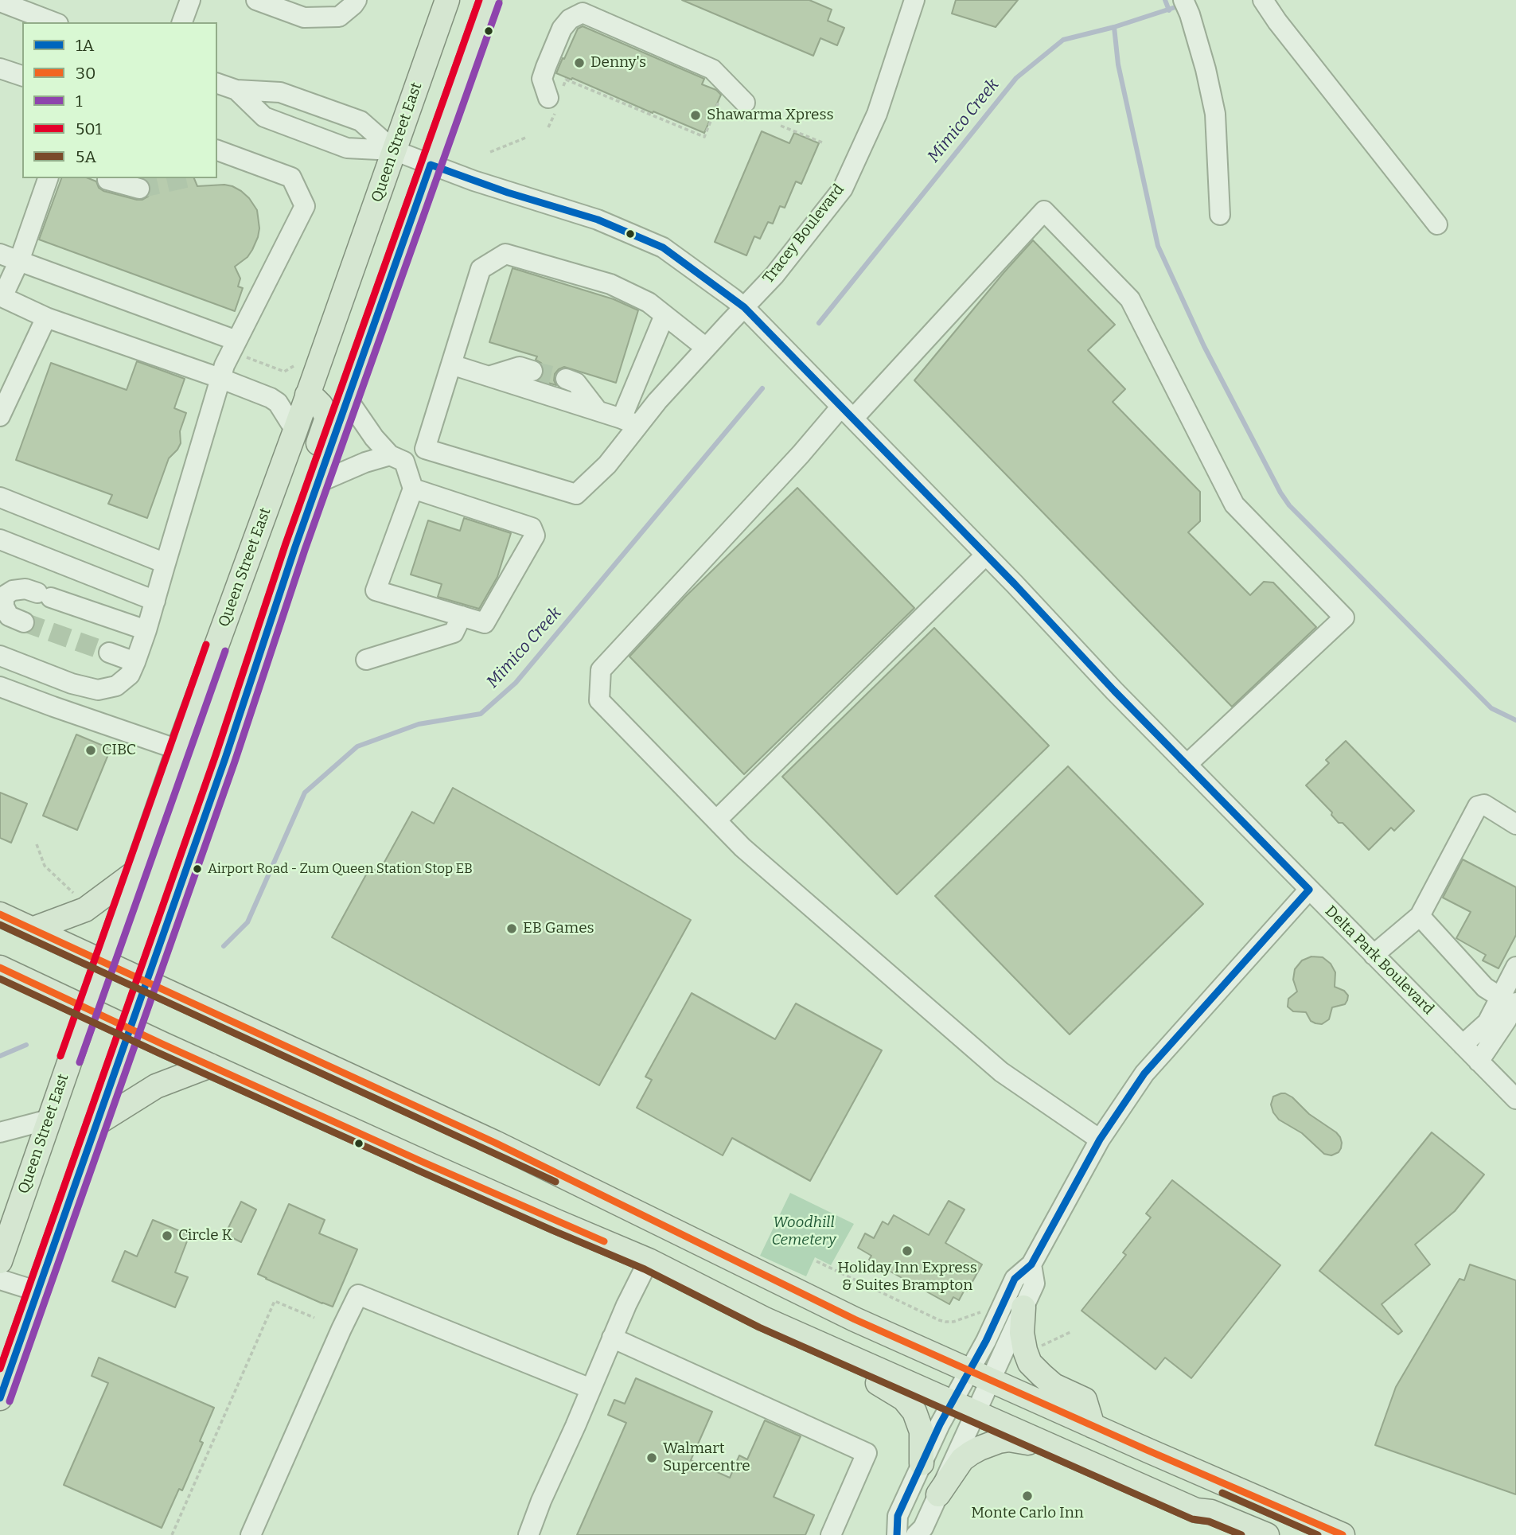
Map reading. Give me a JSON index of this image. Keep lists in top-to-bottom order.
{
  "streets": {
    "main road": ["Queen Street East"],
    "street": ["Tracey Boulevard", "Delta Park Boulevard"]
  },
  "crossings": [
    ["Queen Street East", "Delta Park Boulevard"],
    ["Tracey Boulevard", "Delta Park Boulevard"]
  ],
  "water": ["Mimico Creek"],
  "parks": ["Woodhill Cemetery"],
  "places": [
    "Denny's",
    "Shawarma Xpress",
    "CIBC",
    "Airport Road - Zum Queen Station Stop EB",
    "EB Games",
    "Circle K",
    "Holiday Inn Express & Suites Brampton",
    "Walmart Supercentre",
    "Monte Carlo Inn"
  ],
  "lines": [
    "transit line 501",
    "transit line 1",
    "transit line 1A",
    "transit line 30",
    "transit line 5A"
  ],
  "legend": [
    "1A",
    "30",
    "1",
    "501",
    "5A"
  ]
}
